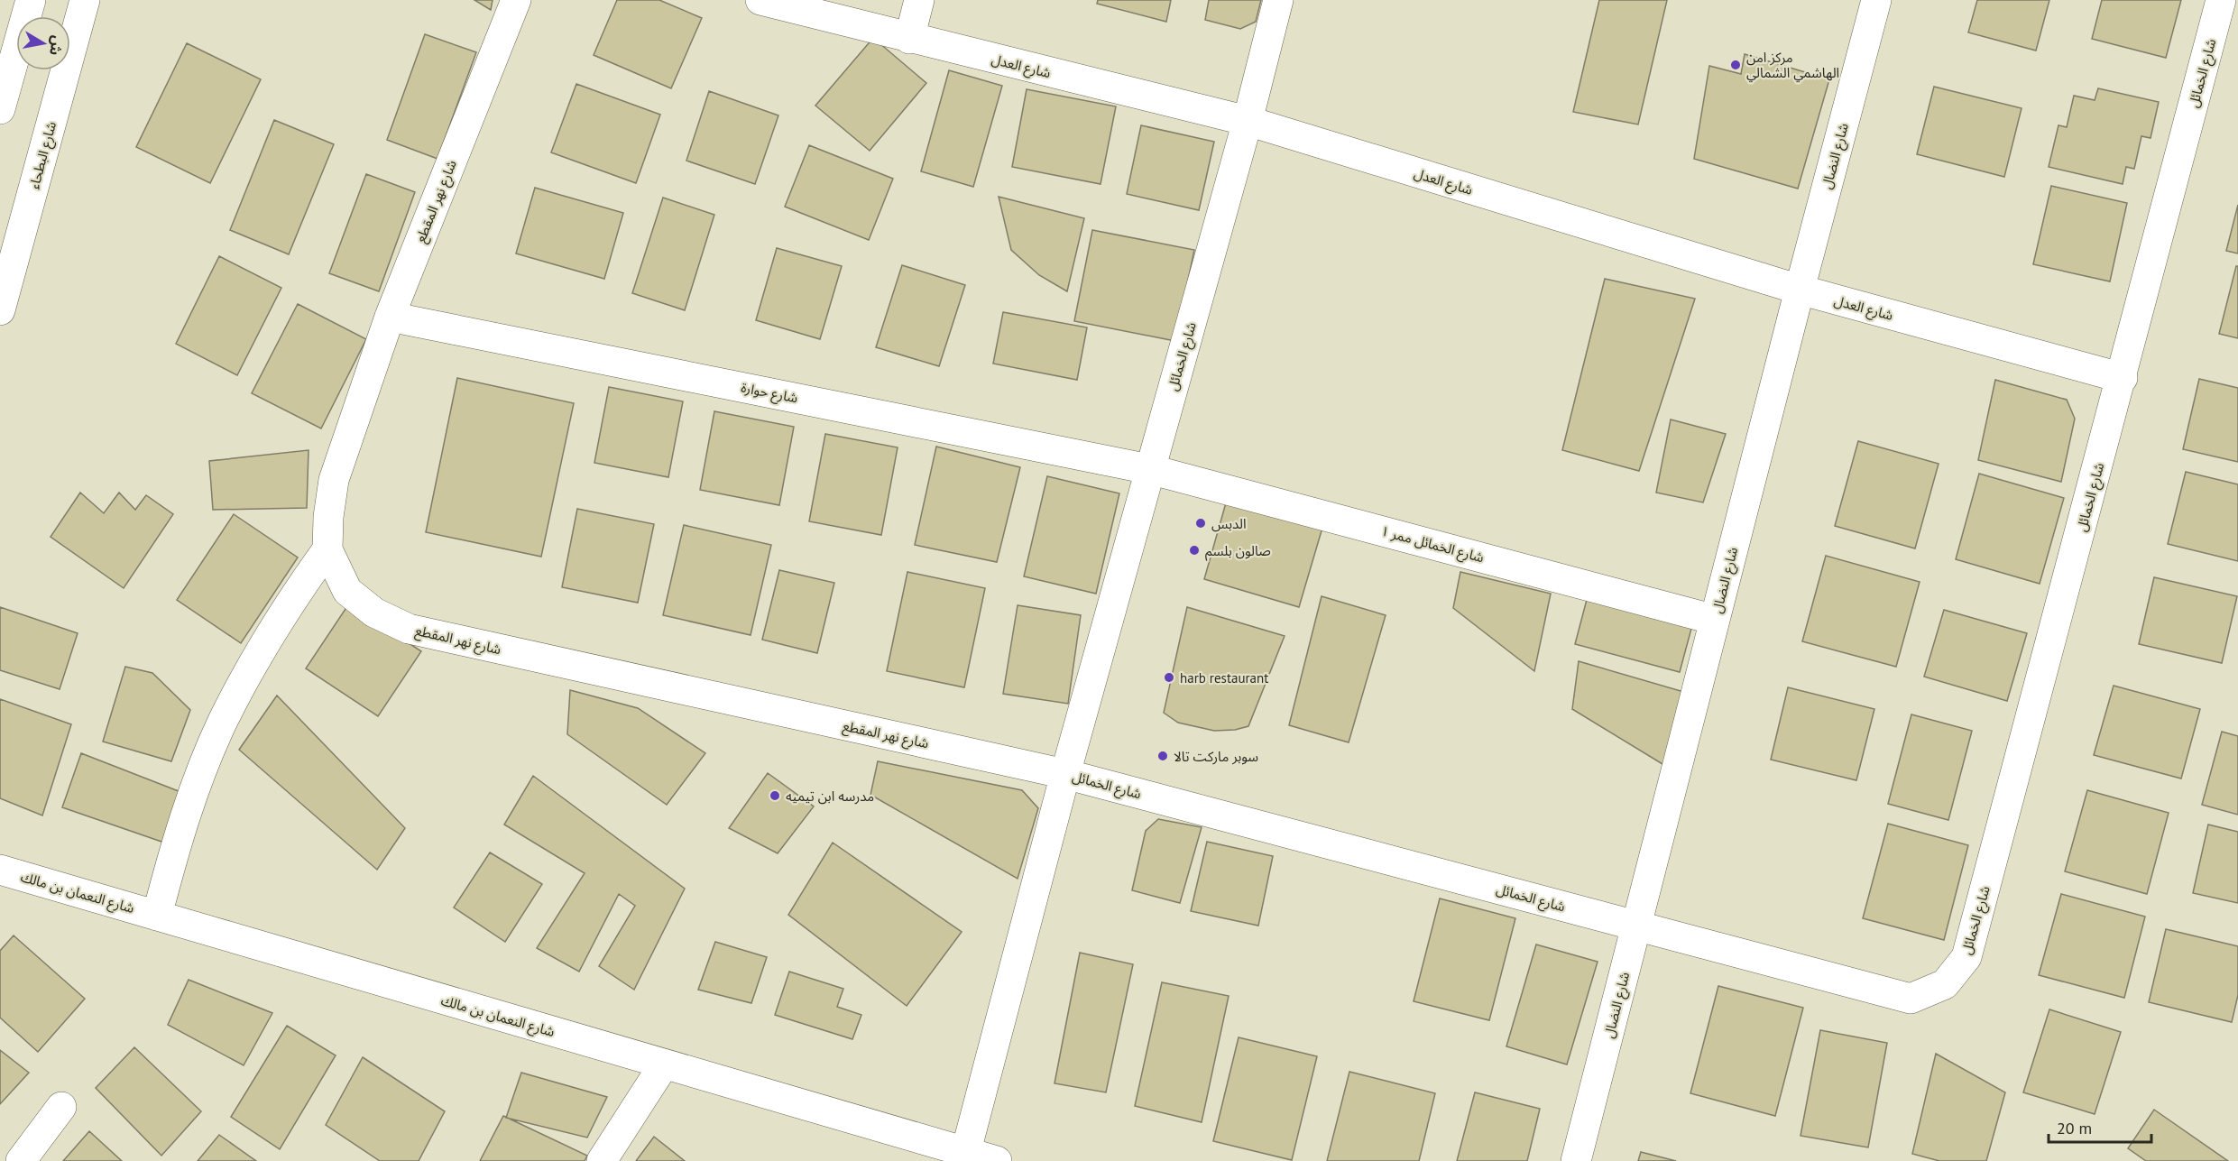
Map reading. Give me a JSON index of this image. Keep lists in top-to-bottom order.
{
  "streets": {
    "street": [
      "شارع العدل",
      "شارع الخمائل",
      "شارع البطحاء",
      "شارع النضال",
      "شارع نهر المقطع",
      "شارع حوارة",
      "شارع الخمائل ممر ١",
      "شارع النعمان بن مالك"
    ]
  },
  "crossings": [
    ["شارع العدل", "شارع الخمائل"],
    ["شارع العدل", "شارع النضال"],
    ["شارع الخمائل", "شارع النضال"],
    ["شارع الخمائل", "شارع نهر المقطع"],
    ["شارع الخمائل", "شارع حوارة"],
    ["شارع الخمائل", "شارع الخمائل ممر ١"],
    ["شارع الخمائل", "شارع النعمان بن مالك"],
    ["شارع النضال", "شارع الخمائل ممر ١"],
    ["شارع نهر المقطع", "شارع حوارة"],
    ["شارع حوارة", "شارع الخمائل ممر ١"]
  ],
  "places": [
    "مركز امن الهاشمي الشمالي",
    "الدبس",
    "صالون بلسم",
    "harb restaurant",
    "سوبر ماركت تالا",
    "مدرسه ابن تيميه"
  ],
  "scale_bar": "20 m",
  "north": "right"
}
